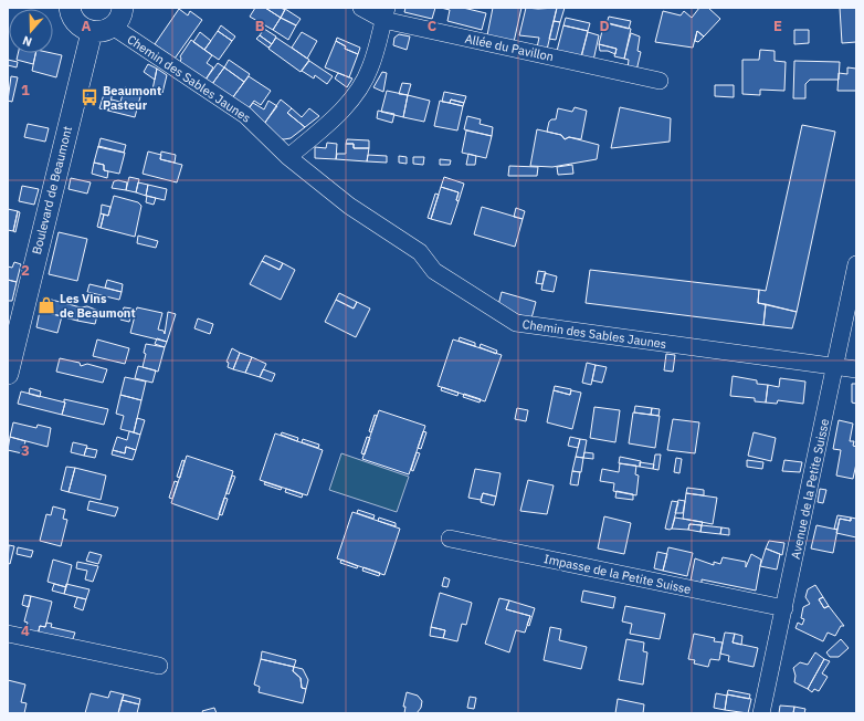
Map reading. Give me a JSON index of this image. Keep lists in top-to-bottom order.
{
  "streets": {
    "street": [
      "Allée du Pavillon",
      "Chemin des Sables Jaunes",
      "Boulevard de Beaumont",
      "Avenue de la Petite Suisse",
      "Impasse de la Petite Suisse"
    ]
  },
  "crossings": [
    ["Chemin des Sables Jaunes", "Avenue de la Petite Suisse"],
    ["Avenue de la Petite Suisse", "Impasse de la Petite Suisse"]
  ],
  "places": {
    "bus stop": ["Beaumont Pasteur"],
    "shop": ["Les Vins de Beaumont"]
  },
  "north": "bottom",
  "grid": {
    "columns": [
      "A",
      "B",
      "C",
      "D",
      "E"
    ],
    "rows": [
      "1",
      "2",
      "3",
      "4"
    ]
  }
}
